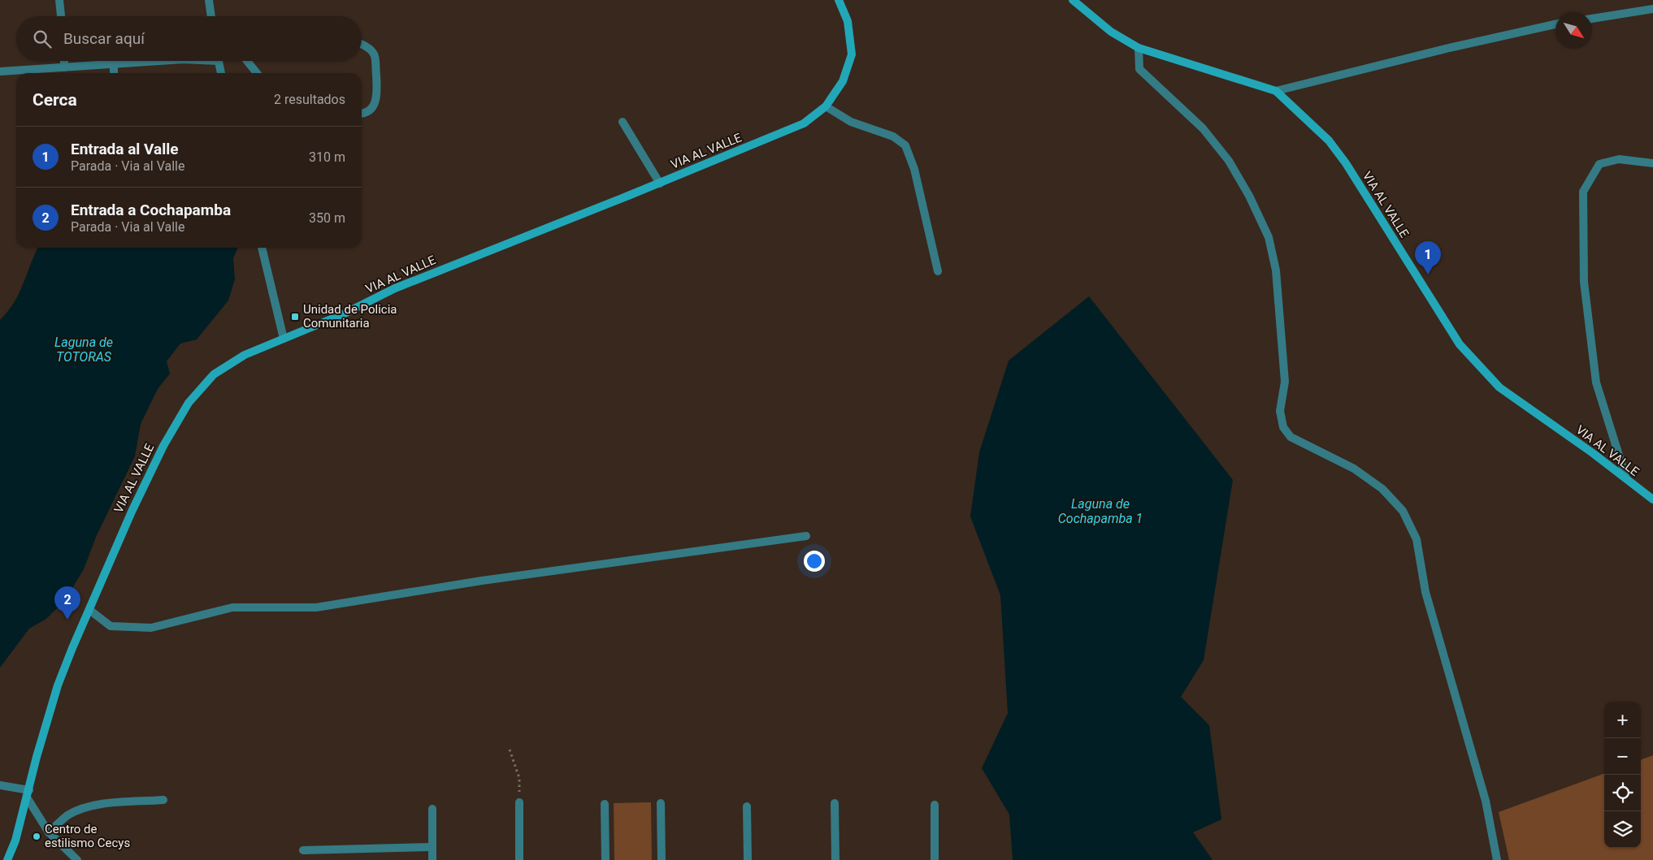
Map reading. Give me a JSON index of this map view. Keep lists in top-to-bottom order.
{
  "streets": {
    "main road": ["VIA AL VALLE"]
  },
  "water": ["Laguna de TOTORAS", "Laguna de Cochapamba 1"],
  "places": {
    "transit": ["Unidad de Policia Comunitaria"],
    "other": ["Centro de estilismo Cecys"]
  },
  "north": "bottom right",
  "page": {
    "search": "Buscar aquí",
    "heading": ["Cerca", "2 resultados"],
    "list": [
      {
        "mark": "1",
        "name": "Entrada al Valle",
        "note": "Parada · Via al Valle",
        "value": "310 m"
      },
      {
        "mark": "2",
        "name": "Entrada a Cochapamba",
        "note": "Parada · Via al Valle",
        "value": "350 m"
      }
    ],
    "pins": ["1", "2"],
    "map_buttons": ["+", "−"]
  }
}
